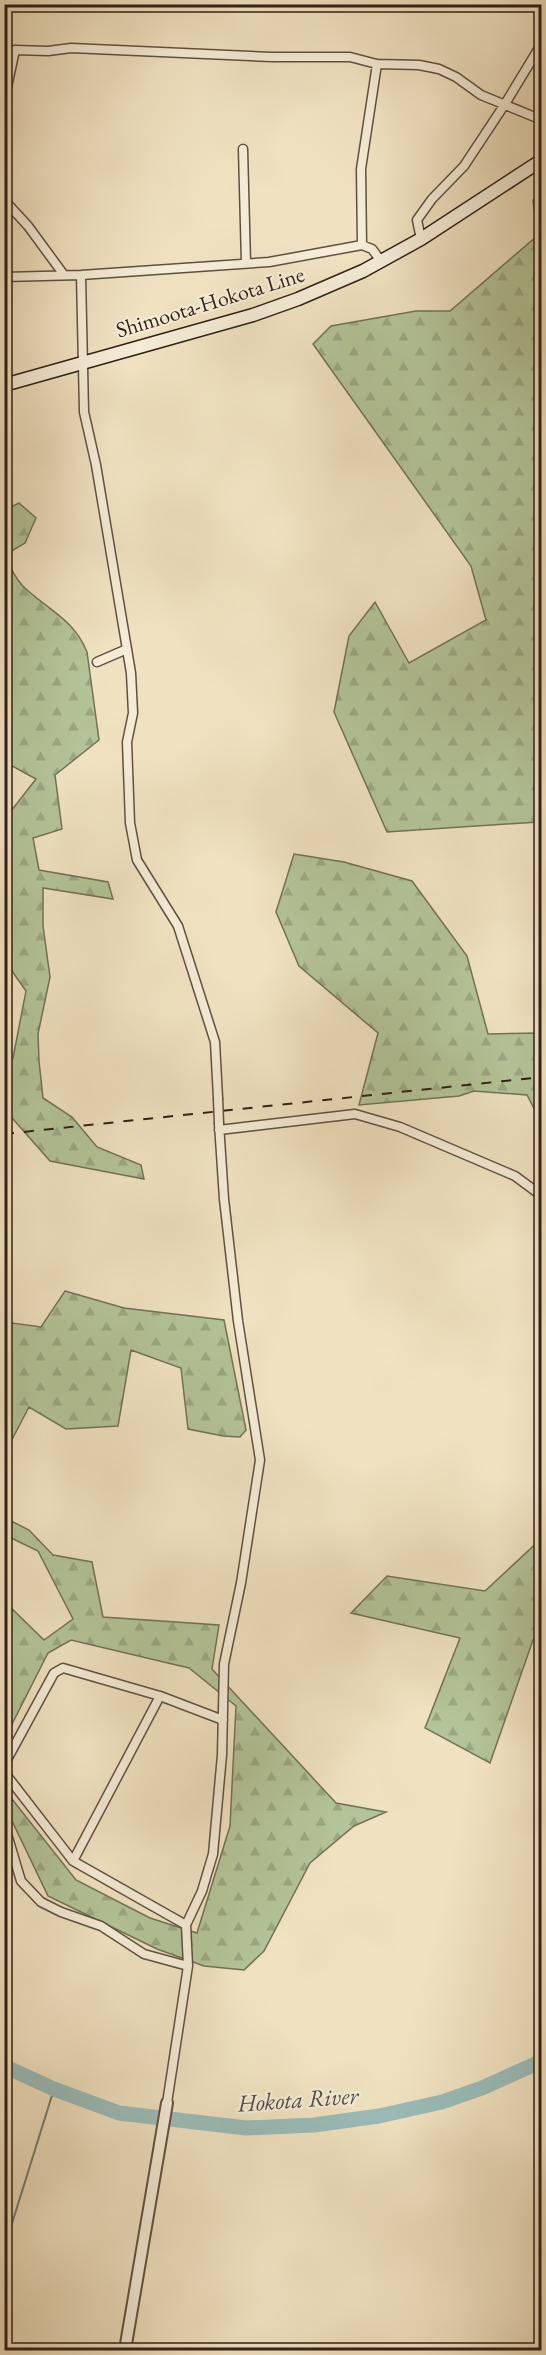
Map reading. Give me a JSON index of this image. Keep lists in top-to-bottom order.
{
  "streets": {
    "main road": ["Shimoota-Hokota Line"]
  },
  "water": ["Hokota River"]
}
